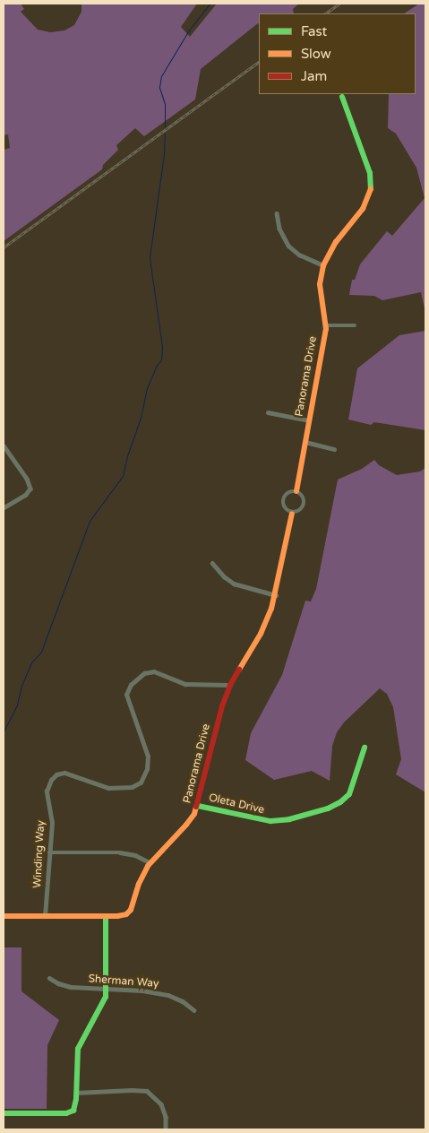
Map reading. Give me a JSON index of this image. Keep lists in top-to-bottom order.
{
  "streets": {
    "street": [
      "Panorama Drive",
      "Oleta Drive",
      "Winding Way",
      "Sherman Way"
    ]
  },
  "crossings": [
    ["Panorama Drive", "Oleta Drive"],
    ["Panorama Drive", "Winding Way"]
  ],
  "legend": ["Fast", "Slow", "Jam"]
}
